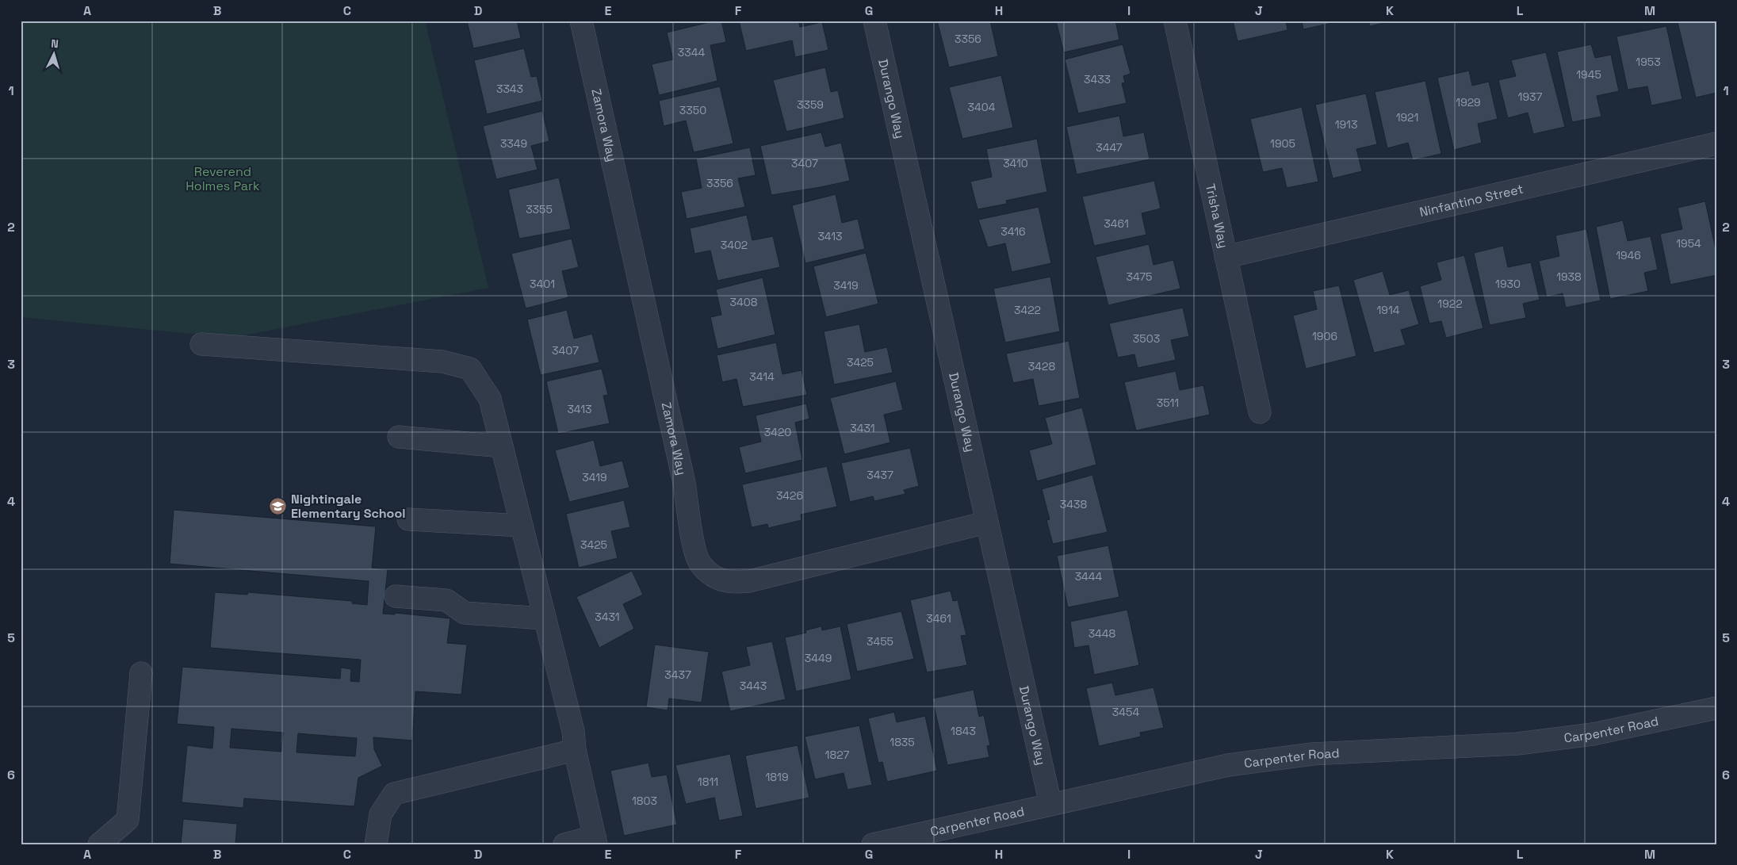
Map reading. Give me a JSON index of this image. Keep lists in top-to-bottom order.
{
  "streets": {
    "street": [
      "Durango Way",
      "Zamora Way",
      "Ninfantino Street",
      "Trisha Way",
      "Carpenter Road"
    ]
  },
  "crossings": [
    ["Durango Way", "Zamora Way"],
    ["Durango Way", "Carpenter Road"],
    ["Ninfantino Street", "Trisha Way"]
  ],
  "parks": ["Reverend Holmes Park"],
  "places": {
    "school or university": ["Nightingale Elementary School"]
  },
  "house_numbers": [
    "3356",
    "3344",
    "1953",
    "1945",
    "3433",
    "3343",
    "1937",
    "1929",
    "3359",
    "3404",
    "3350",
    "1921",
    "1913",
    "3349",
    "1905",
    "3447",
    "3407",
    "3410",
    "3356",
    "3355",
    "3461",
    "3416",
    "3413",
    "1954",
    "3402",
    "1946",
    "3475",
    "1938",
    "3401",
    "1930",
    "3419",
    "3408",
    "1922",
    "3422",
    "1914",
    "1906",
    "3503",
    "3407",
    "3425",
    "3428",
    "3414",
    "3511",
    "3413",
    "3431",
    "3420",
    "3437",
    "3419",
    "3426",
    "3438",
    "3425",
    "3444",
    "3431",
    "3461",
    "3448",
    "3455",
    "3449",
    "3437",
    "3443",
    "3454",
    "1843",
    "1835",
    "1827",
    "1819",
    "1811",
    "1803"
  ],
  "north": "top",
  "grid": {
    "columns": [
      "A",
      "B",
      "C",
      "D",
      "E",
      "F",
      "G",
      "H",
      "I",
      "J",
      "K",
      "L",
      "M"
    ],
    "rows": [
      "1",
      "2",
      "3",
      "4",
      "5",
      "6"
    ]
  }
}
